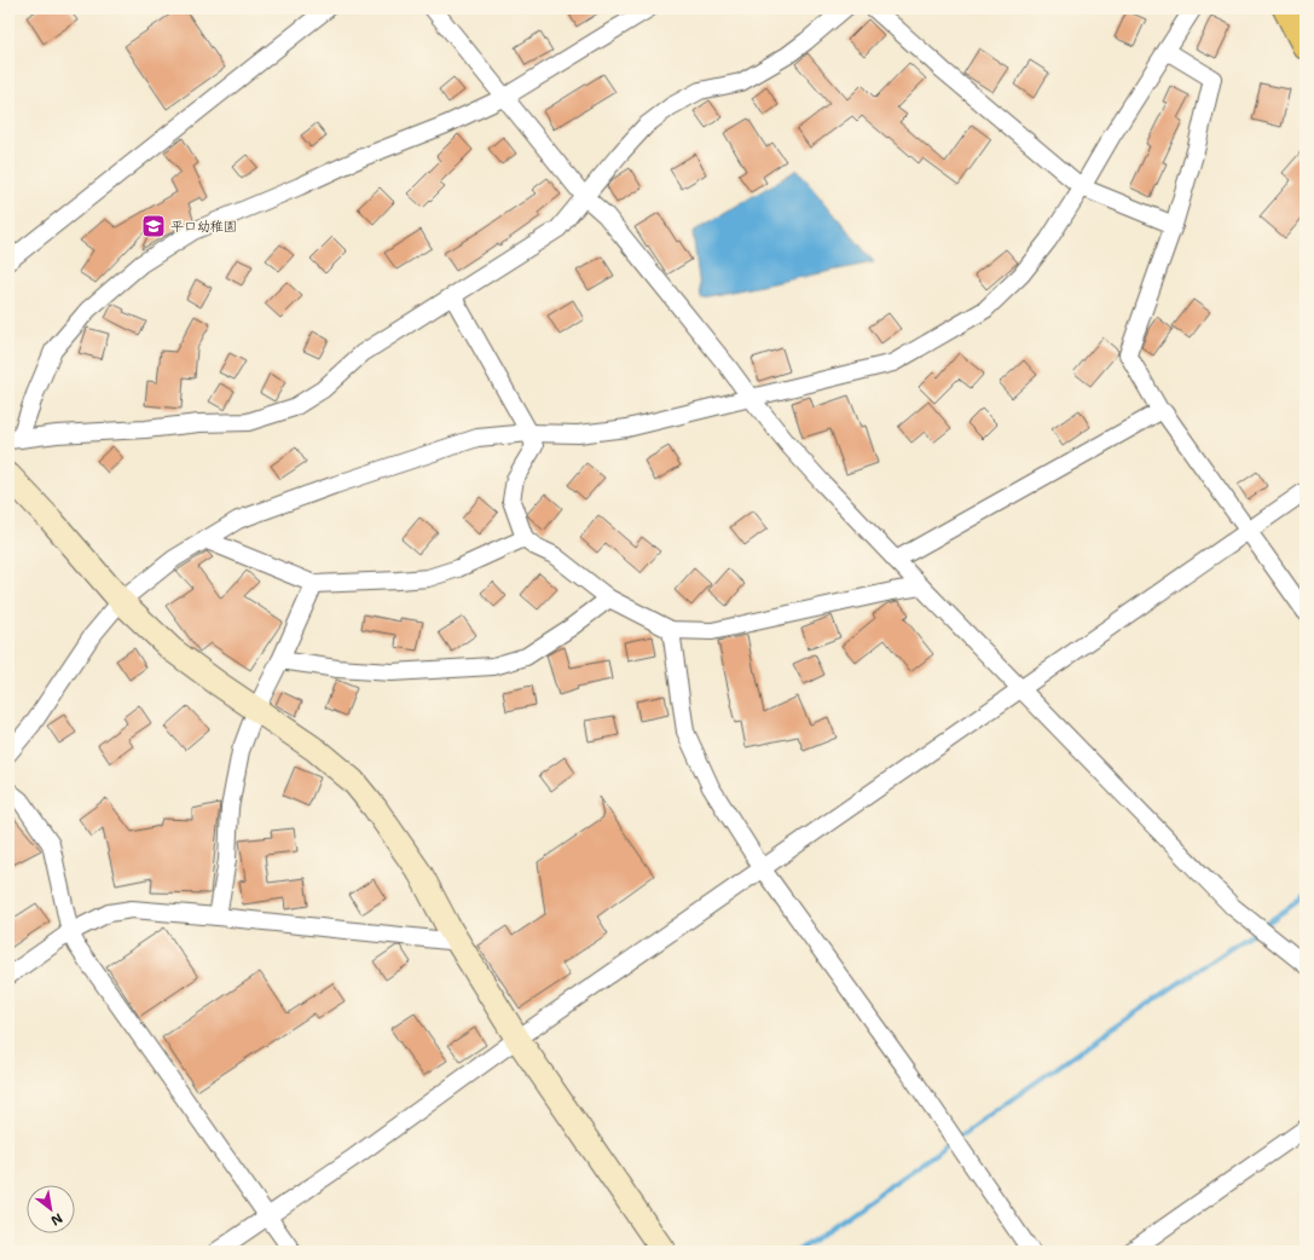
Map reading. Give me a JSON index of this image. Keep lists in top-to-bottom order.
{
  "places": {
    "school or university": ["平口幼稚園"]
  },
  "north": "bottom right"
}
